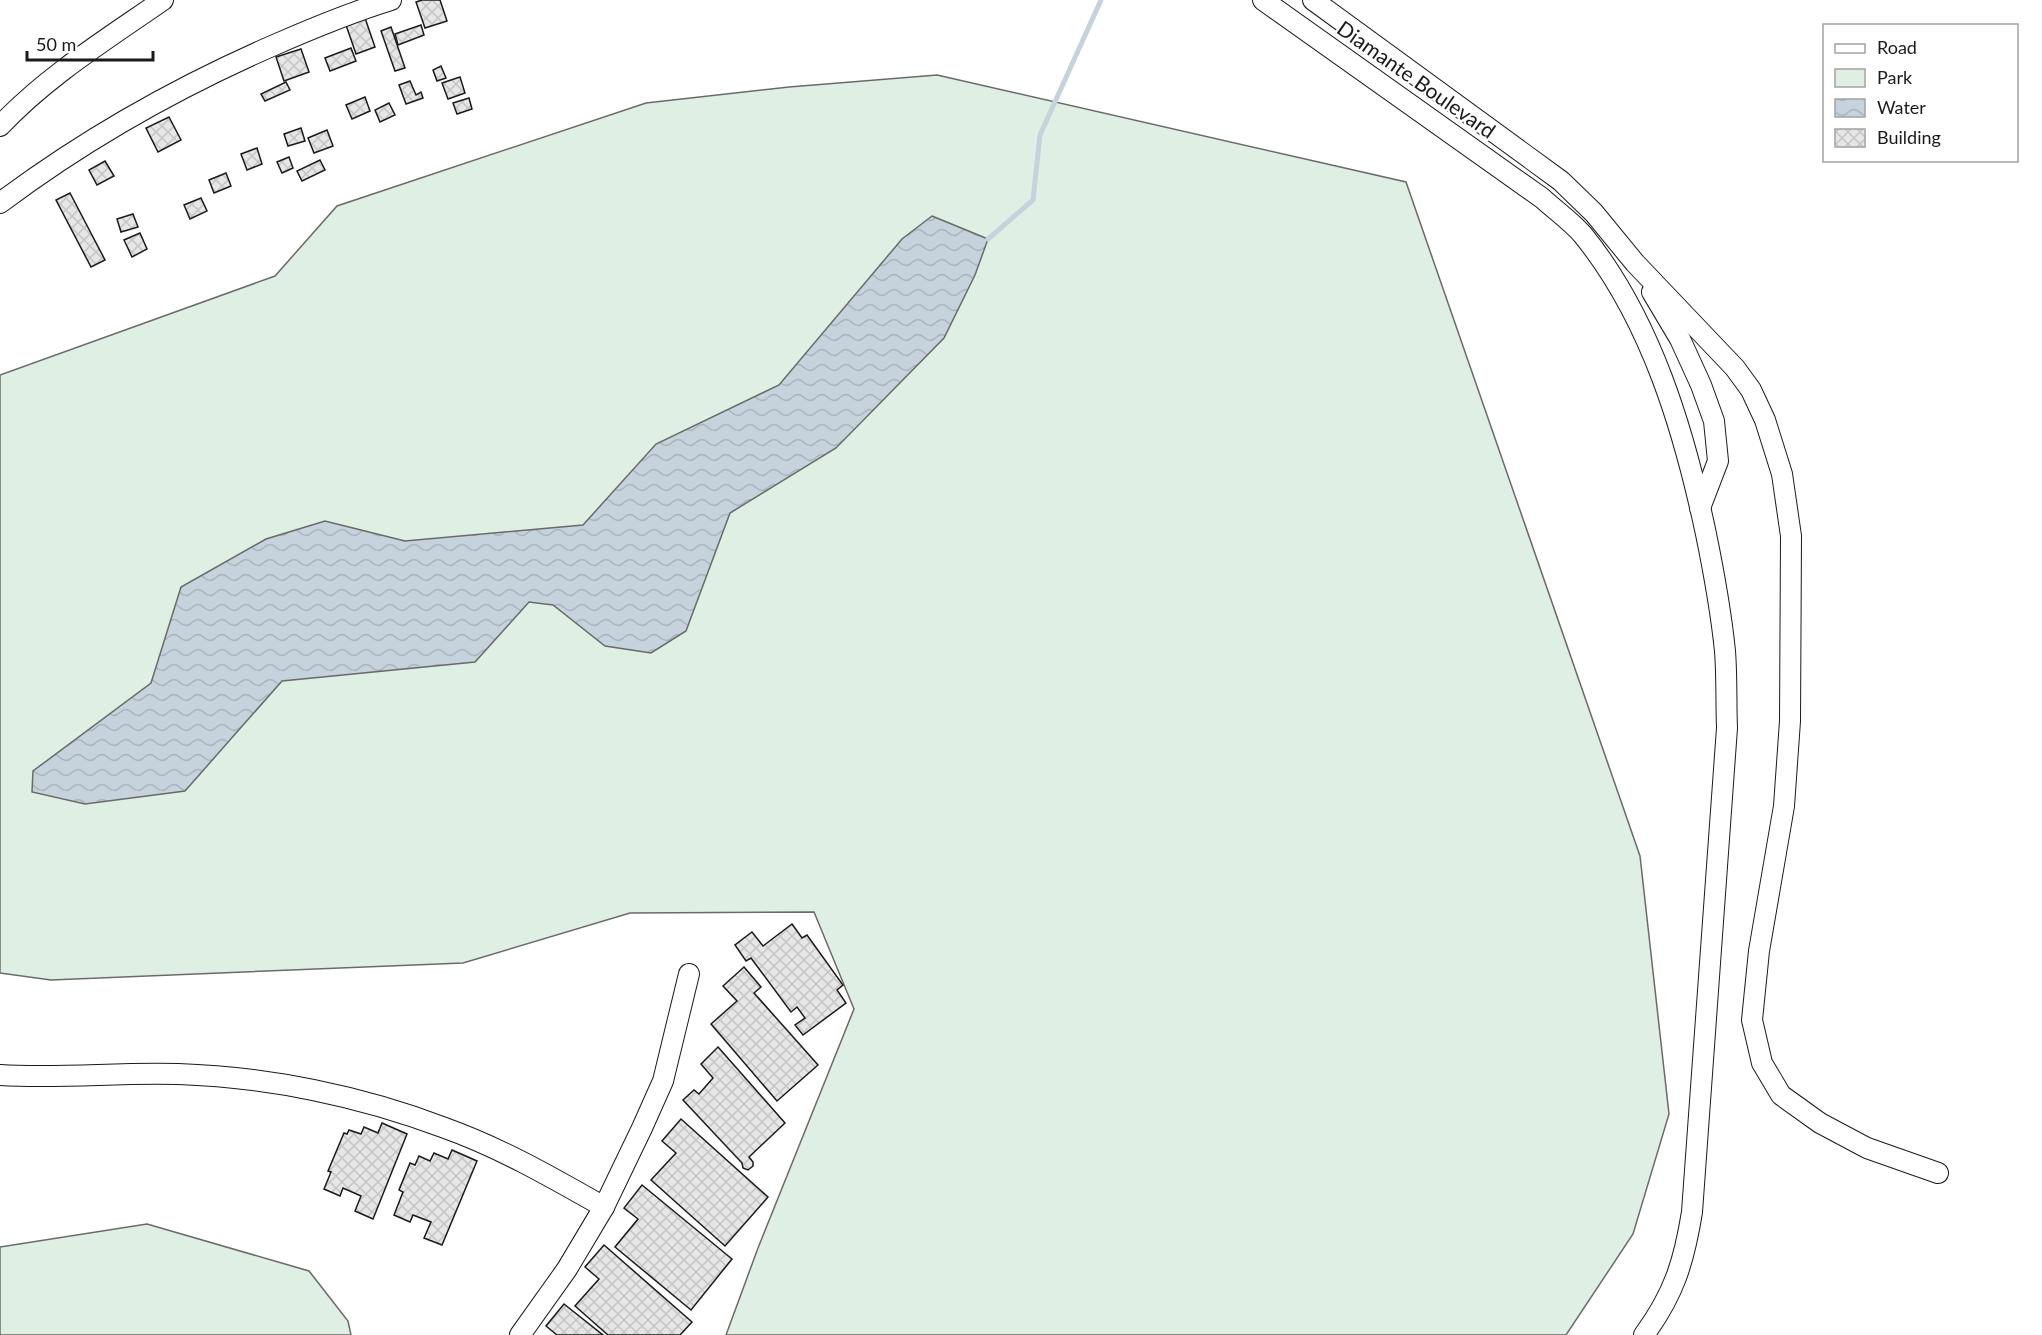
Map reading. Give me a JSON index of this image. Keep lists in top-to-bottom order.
{
  "streets": {
    "street": ["Diamante Boulevard"]
  },
  "legend": [
    "Road",
    "Park",
    "Water",
    "Building"
  ],
  "scale_bar": "50 m"
}
